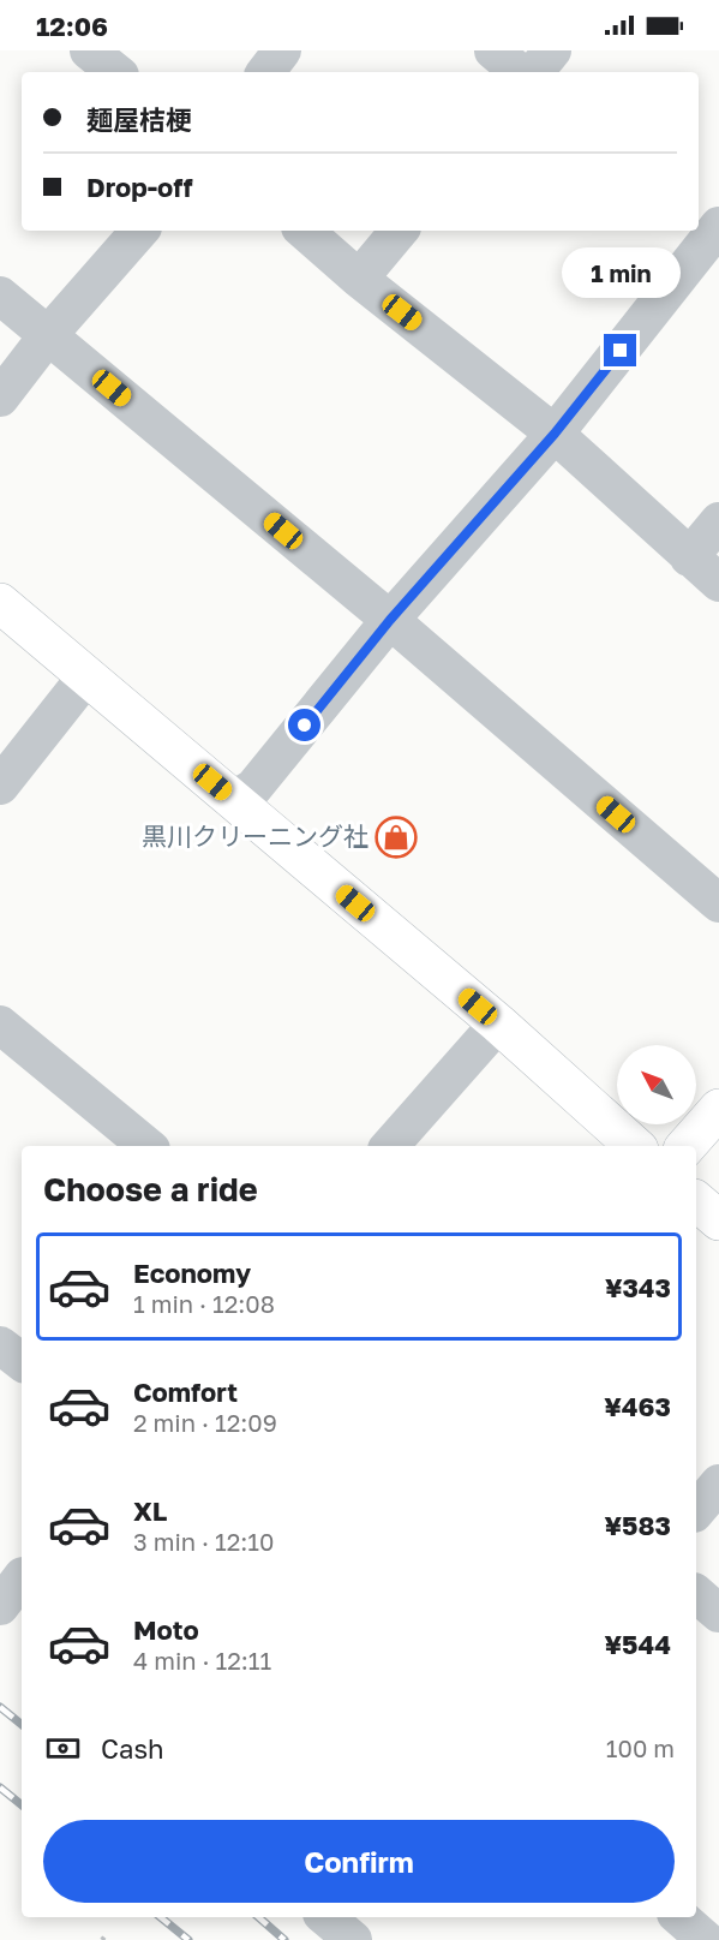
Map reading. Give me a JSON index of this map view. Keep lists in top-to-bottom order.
{
  "places": {
    "shop": ["黒川クリーニング社"]
  },
  "north": "top left",
  "page": {
    "status": "12:06",
    "banner": ["麺屋桔梗", "Drop-off"],
    "bubble": "1 min",
    "heading": "Choose a ride",
    "list": [
      {
        "name": "Economy",
        "note": "1 min · 12:08",
        "value": "¥343"
      },
      {
        "name": "Comfort",
        "note": "2 min · 12:09",
        "value": "¥463"
      },
      {
        "name": "XL",
        "note": "3 min · 12:10",
        "value": "¥583"
      },
      {
        "name": "Moto",
        "note": "4 min · 12:11",
        "value": "¥544"
      }
    ],
    "pay": ["Cash", "100 m"],
    "buttons": "Confirm"
  }
}
